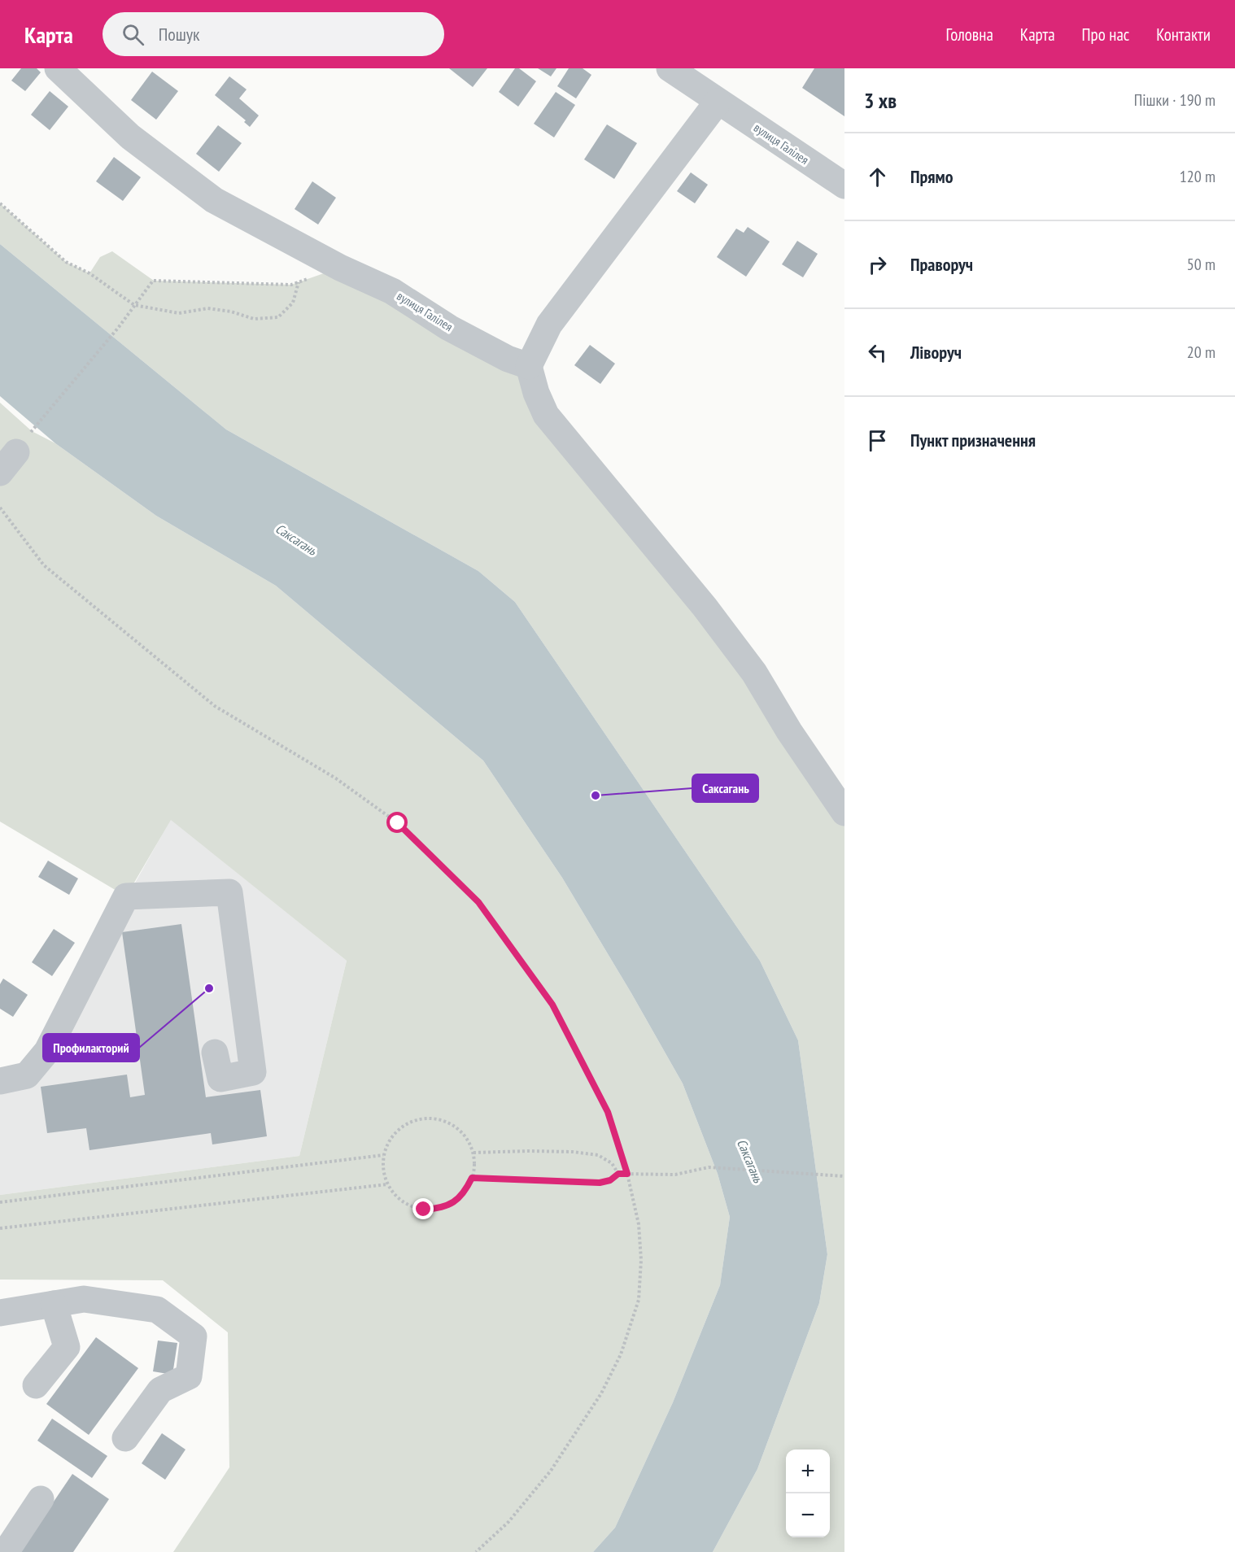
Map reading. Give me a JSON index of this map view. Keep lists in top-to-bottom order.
{
  "streets": {
    "street": ["вулиця Галілея"]
  },
  "water": ["Саксагань"],
  "places": ["Саксагань", "Профилакторий"],
  "page": {
    "header": "Карта",
    "search": "Пошук",
    "nav": [
      "Головна",
      "Карта",
      "Про нас",
      "Контакти"
    ],
    "heading": ["3 хв", "Пішки · 190 m"],
    "list": [
      ["Прямо", "120 m"],
      ["Праворуч", "50 m"],
      ["Ліворуч", "20 m"],
      "Пункт призначення"
    ],
    "map_buttons": ["+", "−"]
  }
}
